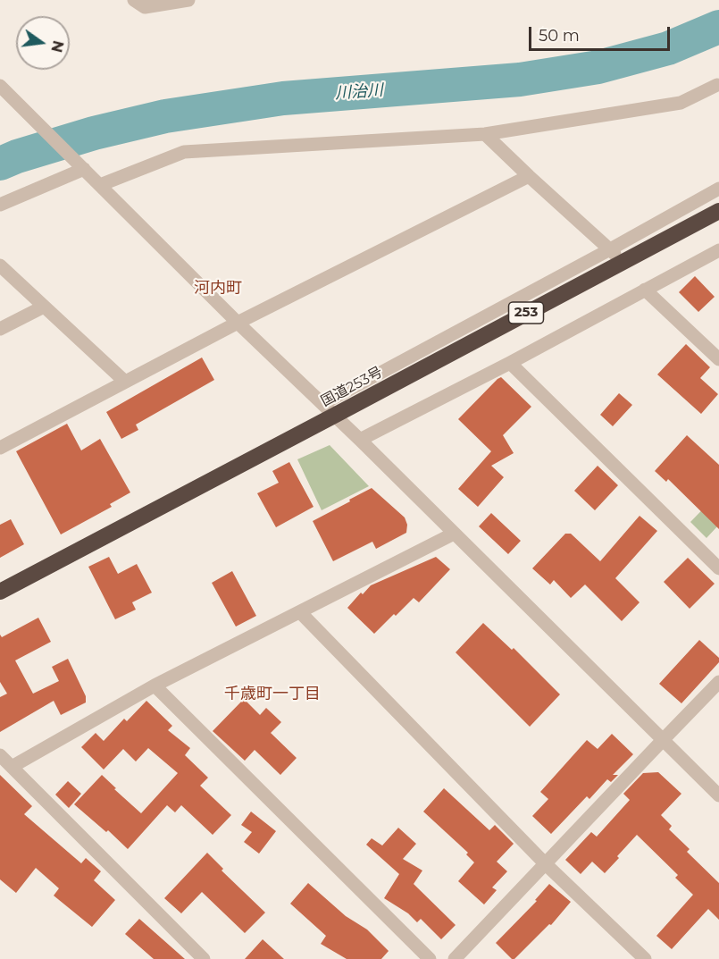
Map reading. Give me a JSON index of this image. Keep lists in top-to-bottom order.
{
  "streets": {
    "highway": ["253", "国道253号"]
  },
  "districts": ["河内町", "千歳町一丁目"],
  "water": ["川治川"],
  "scale_bar": "50 m",
  "north": "right"
}
